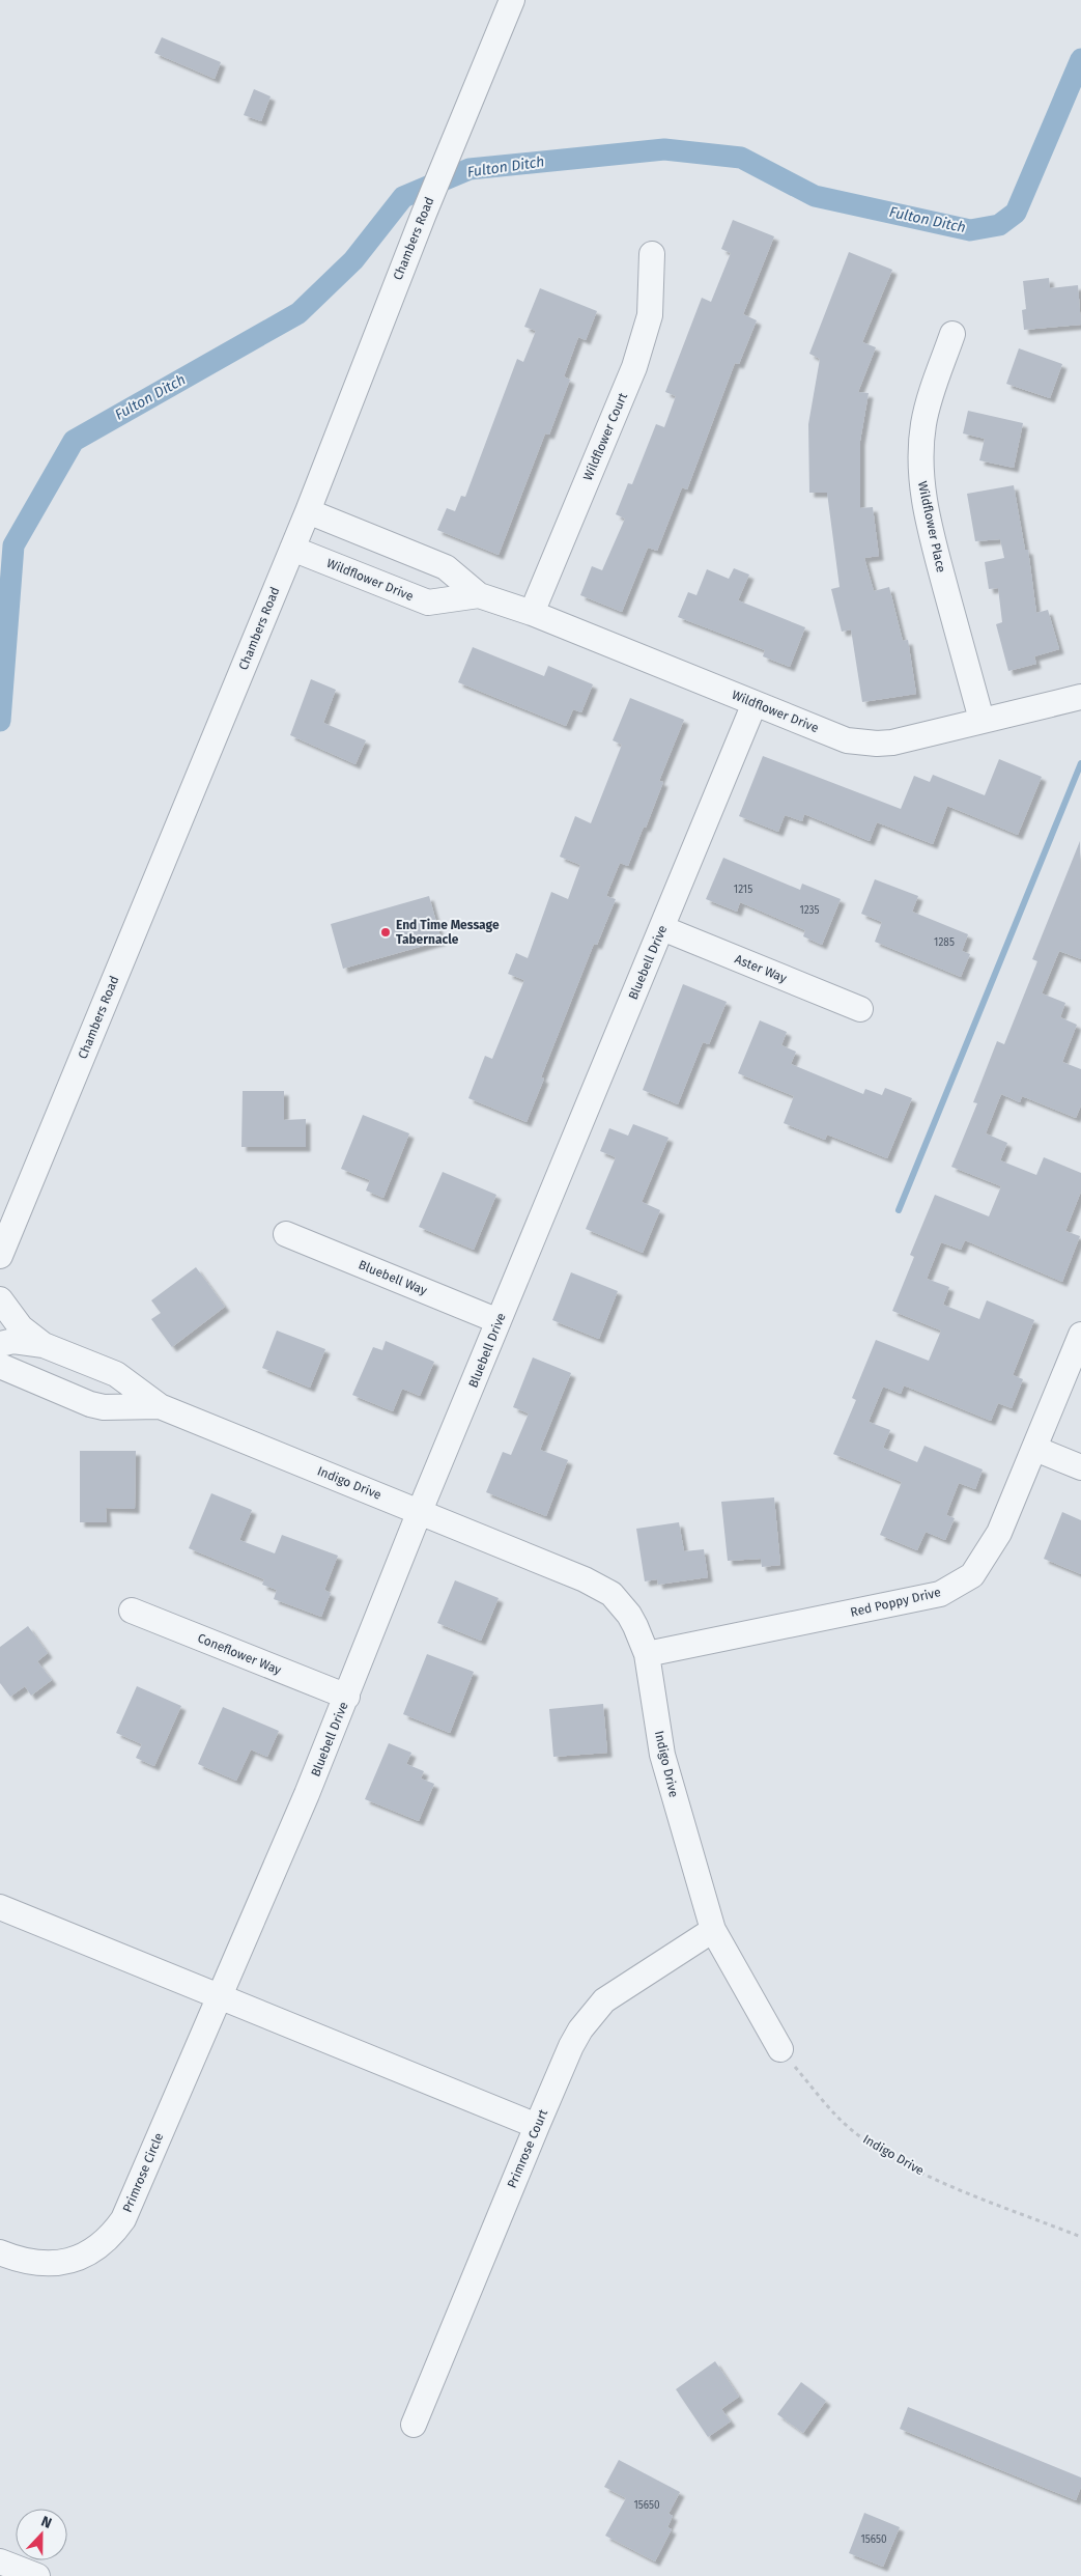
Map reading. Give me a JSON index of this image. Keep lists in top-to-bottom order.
{
  "streets": {
    "street": [
      "Chambers Road",
      "Wildflower Court",
      "Wildflower Place",
      "Wildflower Drive",
      "Bluebell Drive",
      "Aster Way",
      "Bluebell Way",
      "Indigo Drive",
      "Red Poppy Drive",
      "Coneflower Way",
      "Primrose Court",
      "Primrose Circle"
    ]
  },
  "crossings": [
    ["Chambers Road", "Wildflower Drive"],
    ["Wildflower Court", "Wildflower Drive"],
    ["Wildflower Place", "Wildflower Drive"],
    ["Wildflower Drive", "Bluebell Drive"],
    ["Bluebell Drive", "Aster Way"],
    ["Bluebell Drive", "Bluebell Way"],
    ["Bluebell Drive", "Indigo Drive"],
    ["Bluebell Drive", "Coneflower Way"],
    ["Bluebell Drive", "Primrose Circle"],
    ["Indigo Drive", "Red Poppy Drive"],
    ["Indigo Drive", "Primrose Court"]
  ],
  "water": ["Fulton Ditch"],
  "places": ["End Time Message Tabernacle"],
  "house_numbers": [
    "1215",
    "1235",
    "1285",
    "15650",
    "15650"
  ],
  "north": "top"
}
